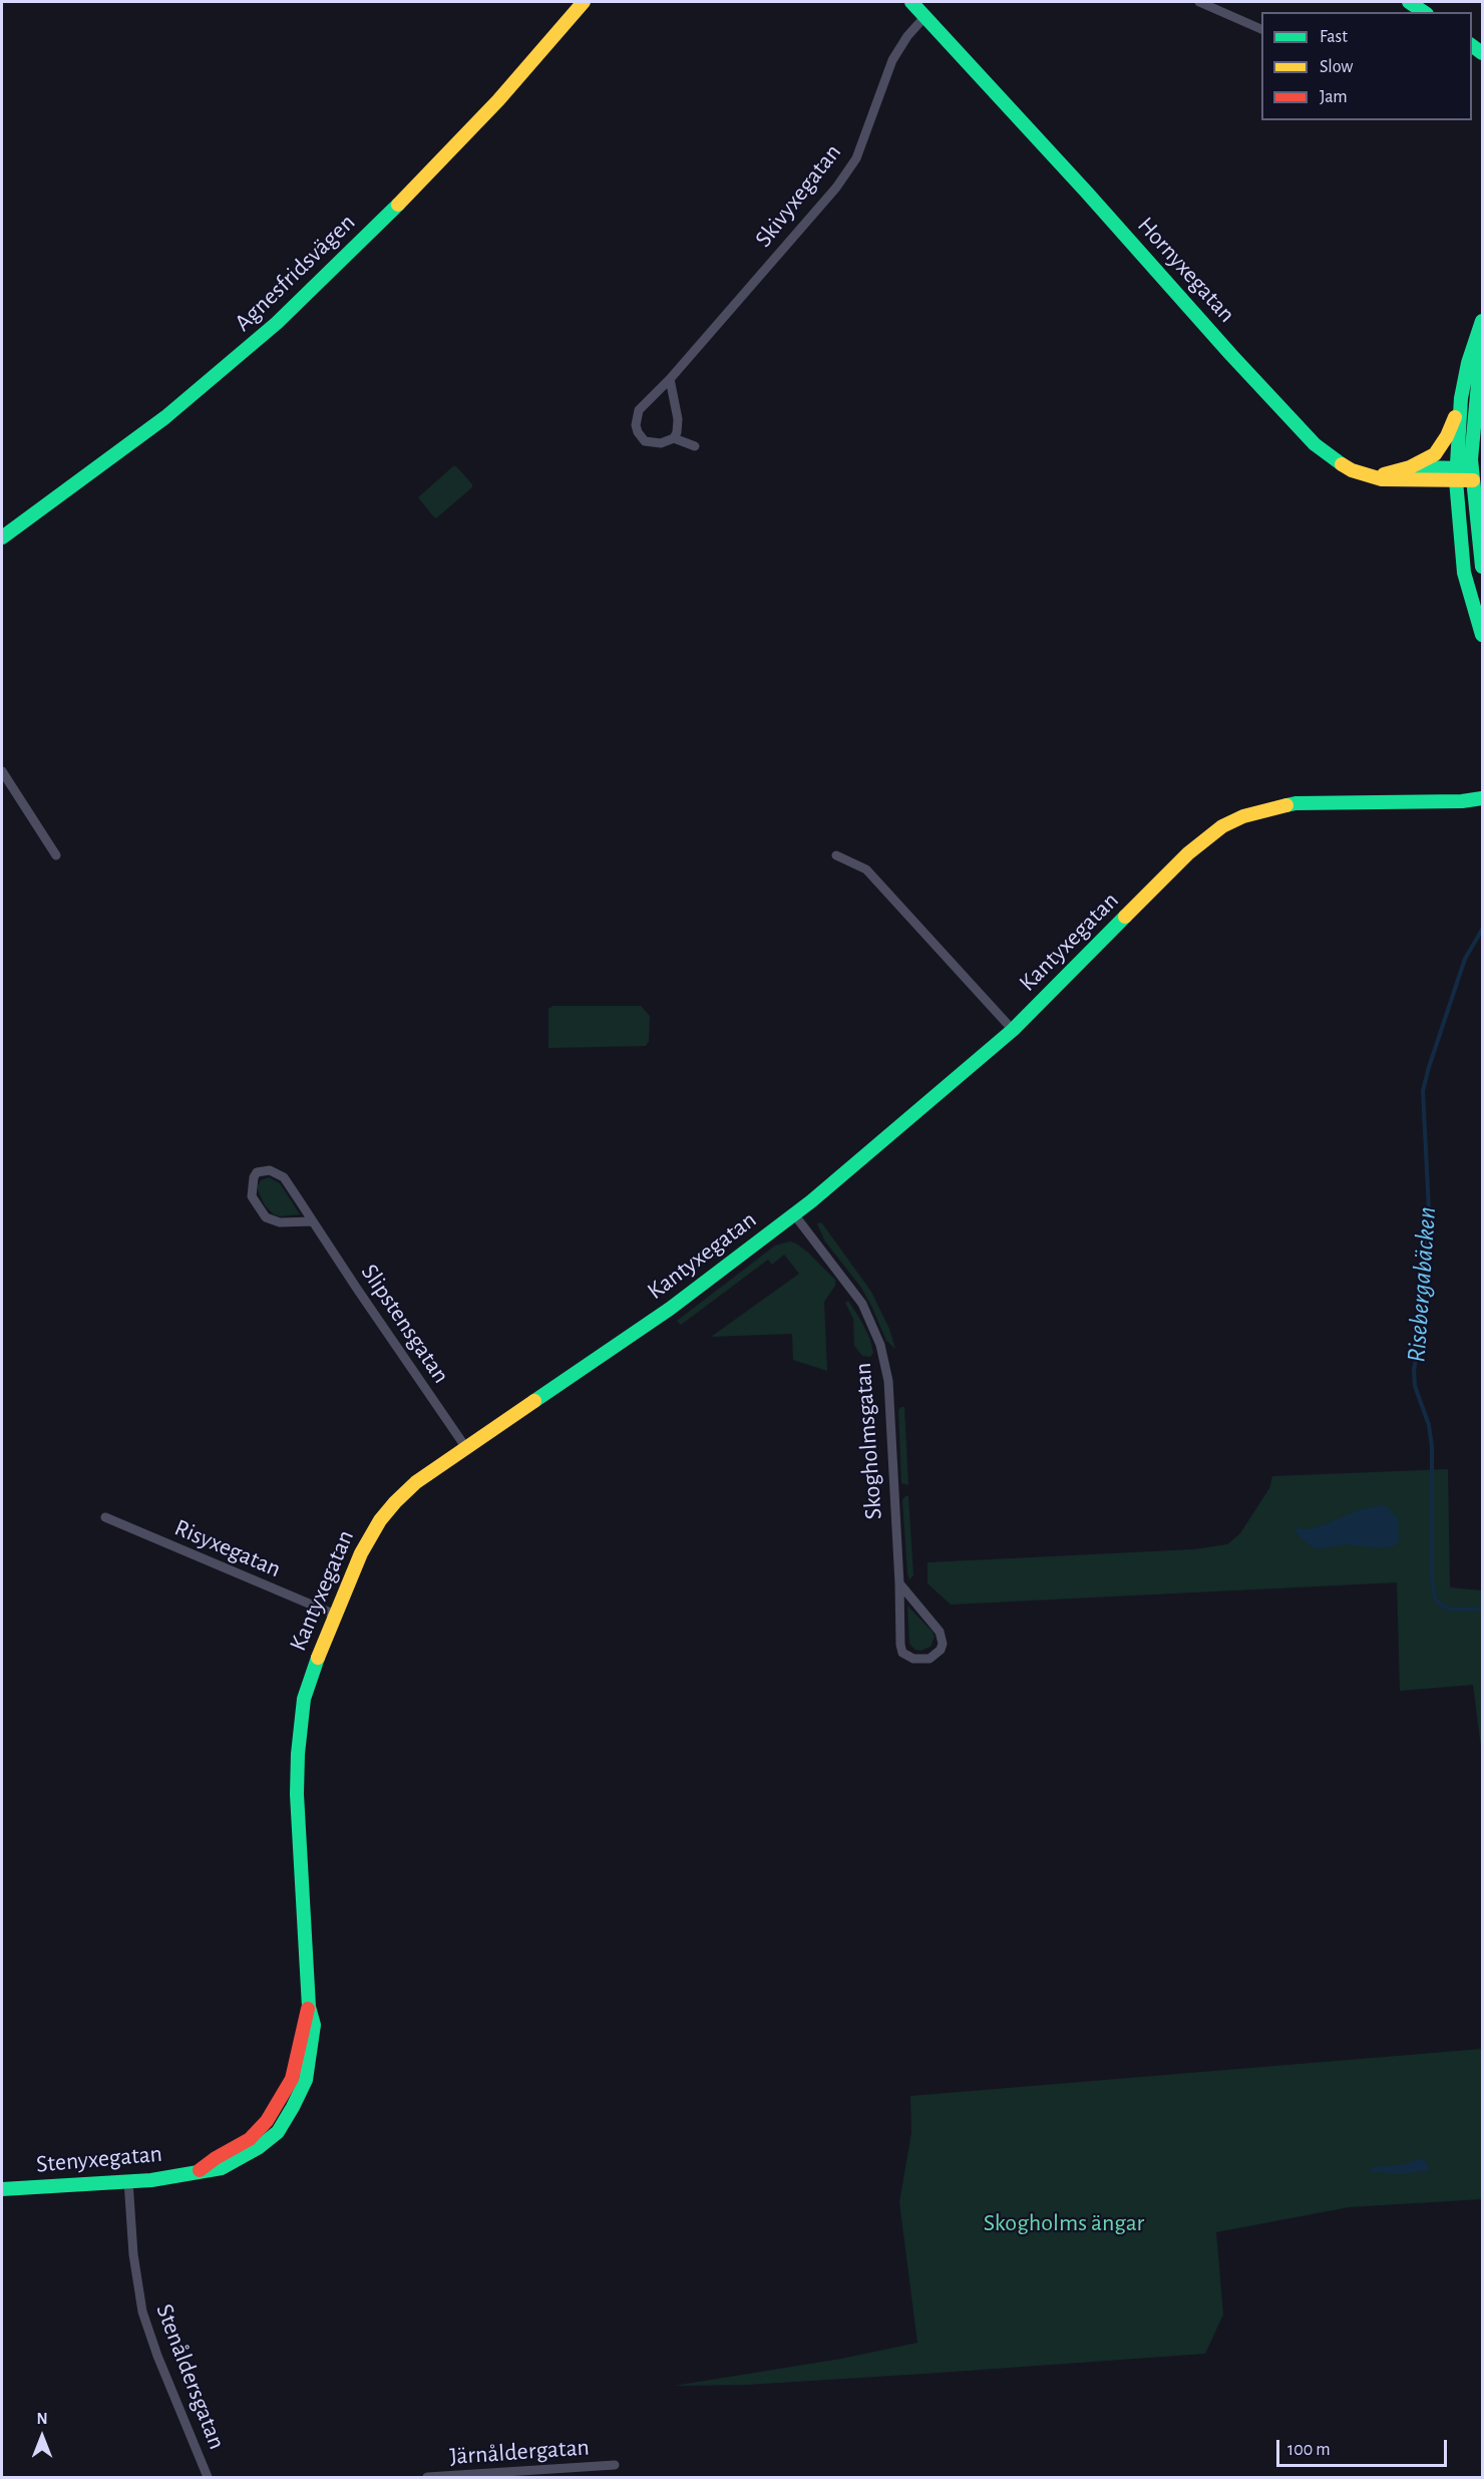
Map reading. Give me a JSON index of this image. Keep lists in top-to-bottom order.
{
  "streets": {
    "main road": [
      "Hornyxegatan",
      "Agnesfridsvägen",
      "Kantyxegatan",
      "Stenyxegatan"
    ],
    "street": [
      "Skivyxegatan",
      "Slipstensgatan",
      "Skogholmsgatan",
      "Risyxegatan",
      "Stenåldersgatan",
      "Järnåldergatan"
    ]
  },
  "crossings": [
    ["Skivyxegatan", "Hornyxegatan"],
    ["Kantyxegatan", "Slipstensgatan"],
    ["Kantyxegatan", "Skogholmsgatan"],
    ["Kantyxegatan", "Risyxegatan"],
    ["Kantyxegatan", "Stenyxegatan"],
    ["Stenyxegatan", "Stenåldersgatan"]
  ],
  "water": ["Risebergabäcken"],
  "parks": ["Skogholms ängar"],
  "legend": ["Fast", "Slow", "Jam"],
  "scale_bar": "100 m",
  "north": "top"
}
